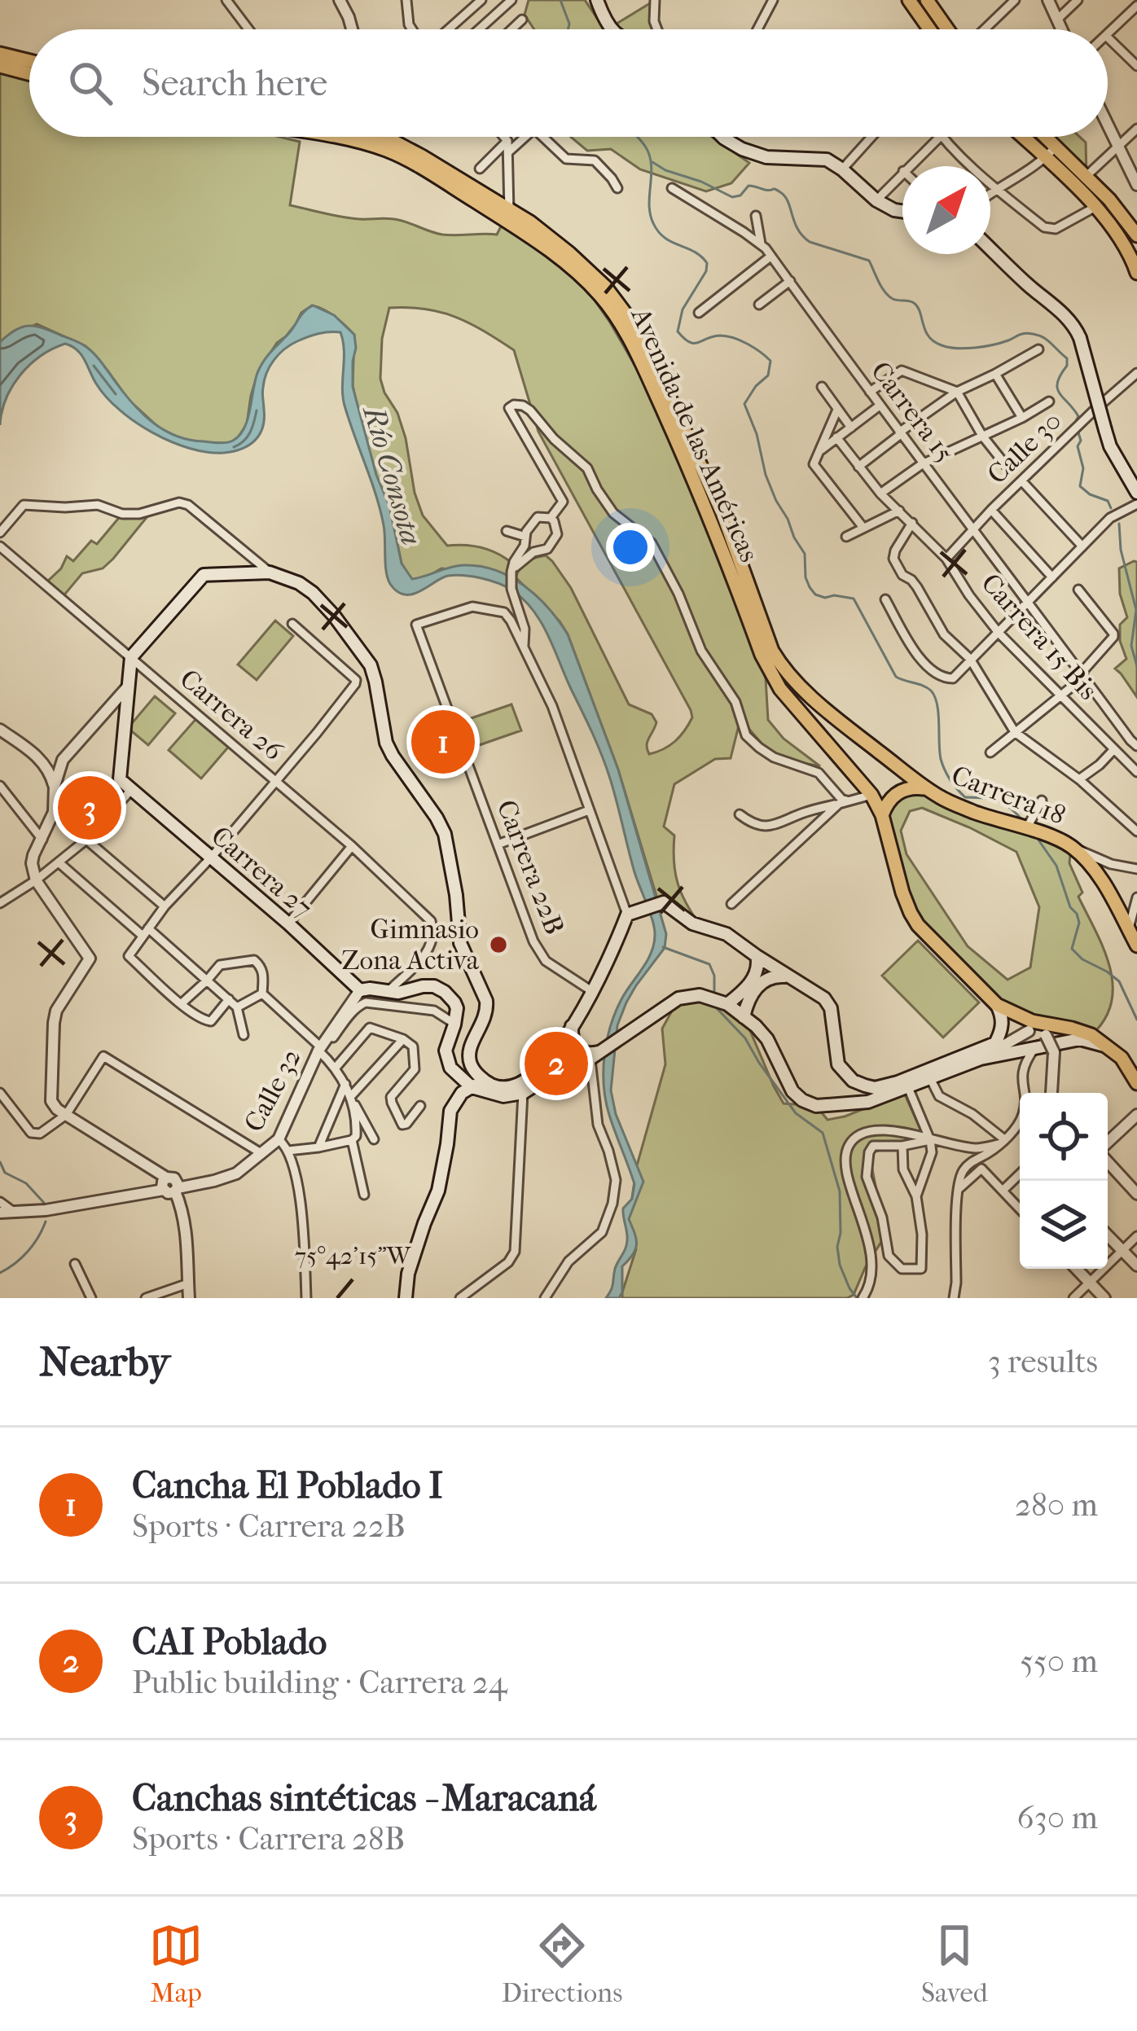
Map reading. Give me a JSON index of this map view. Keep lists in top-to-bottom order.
{
  "streets": {
    "main road": ["Avenida de las Américas", "Carrera 18", "Carrera 27"],
    "street": [
      "Carrera 15",
      "Calle 30",
      "Carrera 15 Bis",
      "Carrera 26",
      "Carrera 22B",
      "Calle 32"
    ]
  },
  "crossings": [
    ["Carrera 15", "Calle 30"],
    ["Avenida de las Américas", "Carrera 18"],
    ["Calle 30", "Carrera 15 Bis"],
    ["Carrera 27", "Calle 32"]
  ],
  "water": ["Río Consota"],
  "places": ["Gimnasio Zona Activa"],
  "north": "top right",
  "page": {
    "search": "Search here",
    "pins": ["1", "3", "2"],
    "heading": ["Nearby", "3 results"],
    "list": [
      {
        "mark": "1",
        "name": "Cancha El Poblado I",
        "note": "Sports · Carrera 22B",
        "value": "280 m"
      },
      {
        "mark": "2",
        "name": "CAI Poblado",
        "note": "Public building · Carrera 24",
        "value": "550 m"
      },
      {
        "mark": "3",
        "name": "Canchas sintéticas - Maracaná",
        "note": "Sports · Carrera 28B",
        "value": "630 m"
      }
    ],
    "nav": ["Map", "Directions", "Saved"]
  },
  "coordinates": ["75°42'15\"W"]
}
